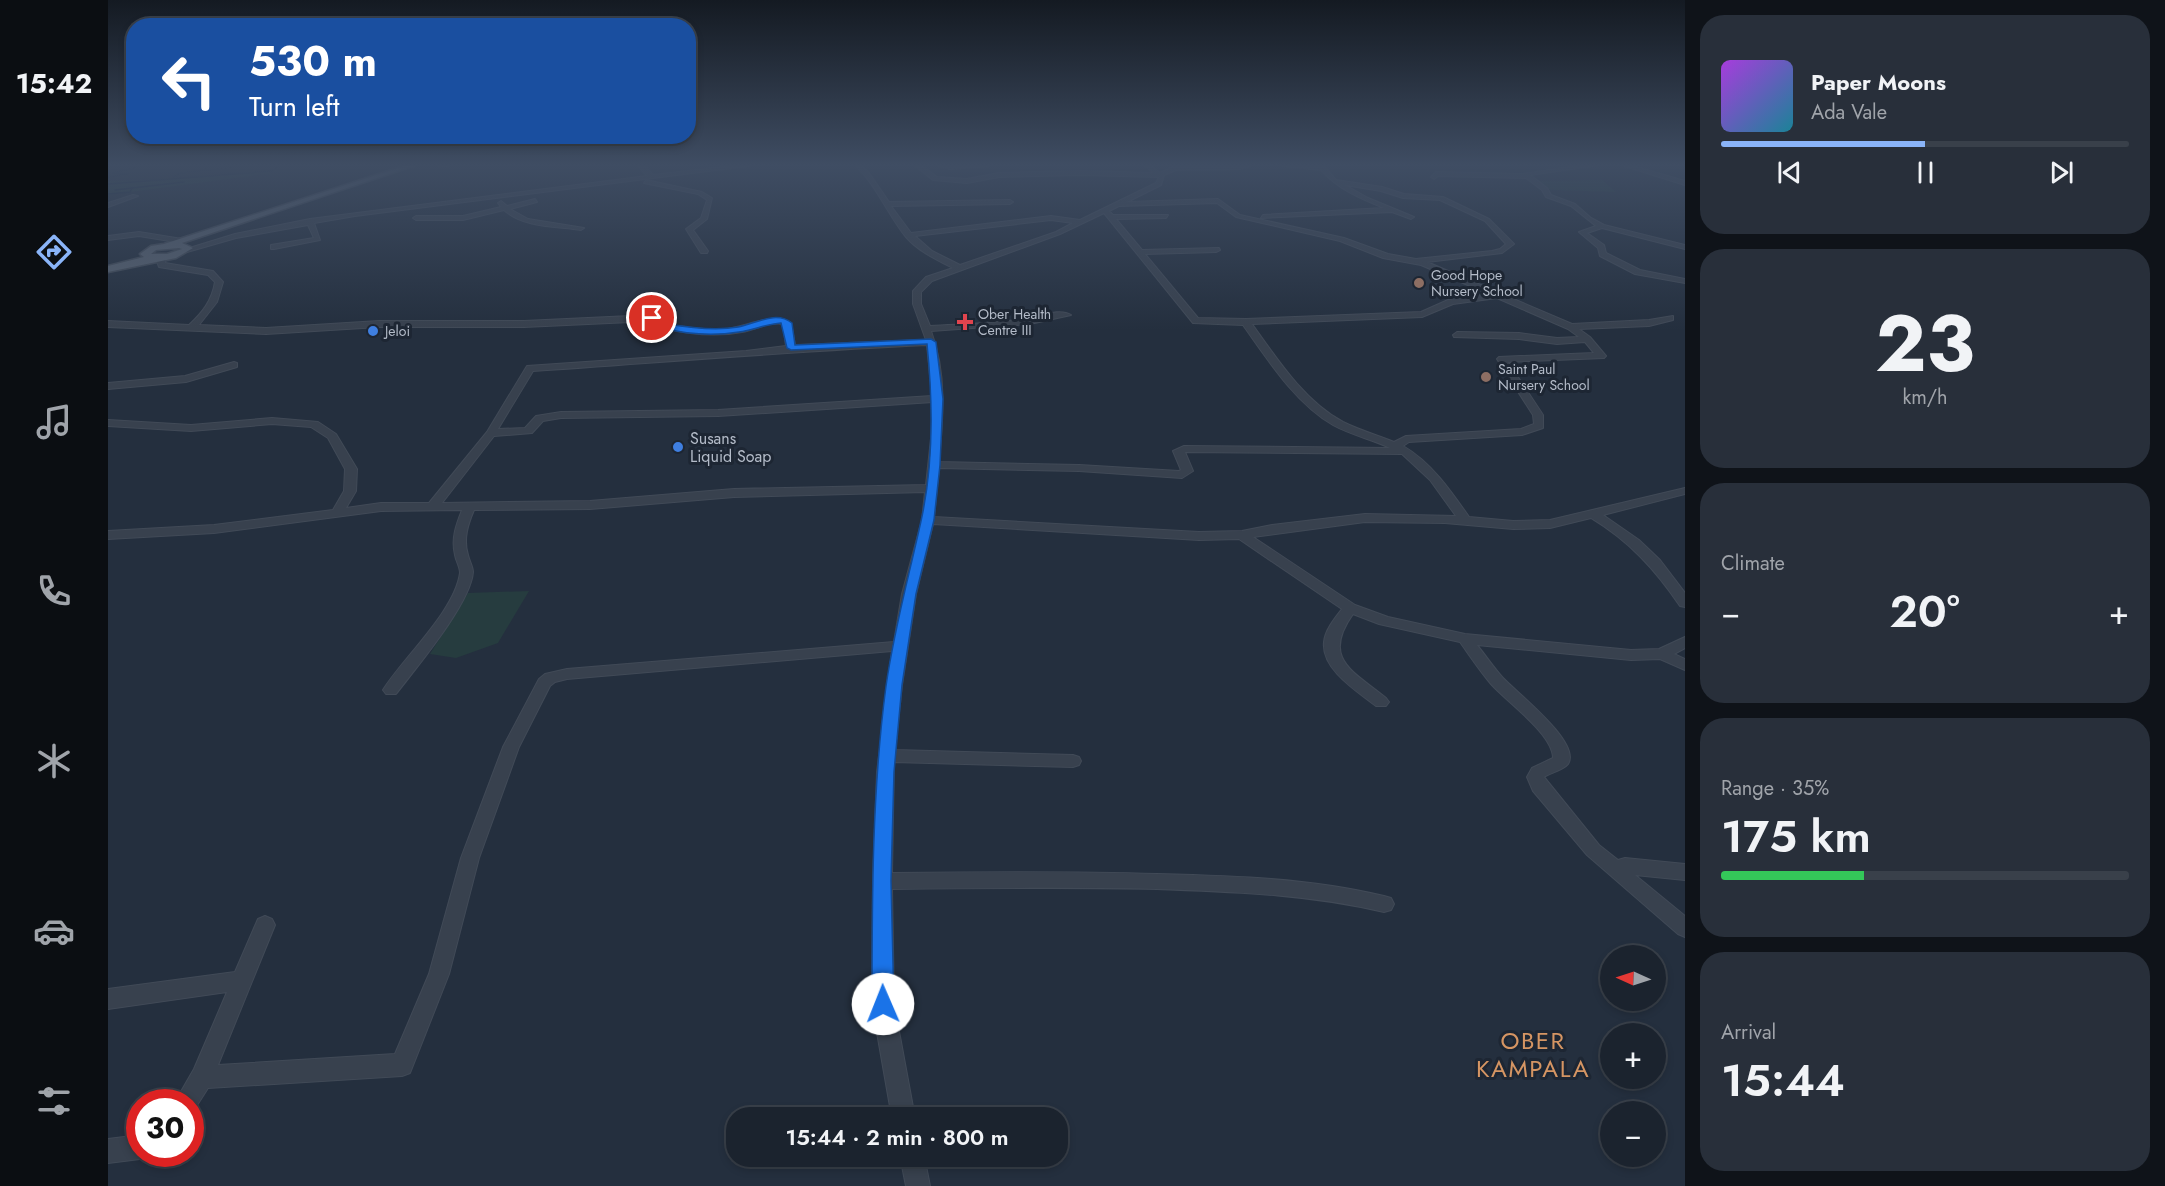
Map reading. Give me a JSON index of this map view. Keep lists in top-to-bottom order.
{
  "districts": ["OBER KAMPALA"],
  "places": {
    "other": [
      "Good Hope Nursery School",
      "Jeloi",
      "Saint Paul Nursery School",
      "Susans Liquid Soap"
    ],
    "health": ["Ober Health Centre III"]
  },
  "north": "left",
  "page": {
    "tabs": "15:42",
    "turn": ["530 m", "Turn left"],
    "song": ["Paper Moons", "Ada Vale"],
    "tile": [
      ["23", "km/h"],
      "Climate",
      ["Range · 35%", "175 km"],
      ["Arrival", "15:44"]
    ],
    "heat": ["−", "20°", "+"],
    "map_buttons": ["+", "−"],
    "limit": "30",
    "trip": "15:44 · 2 min · 800 m"
  }
}
